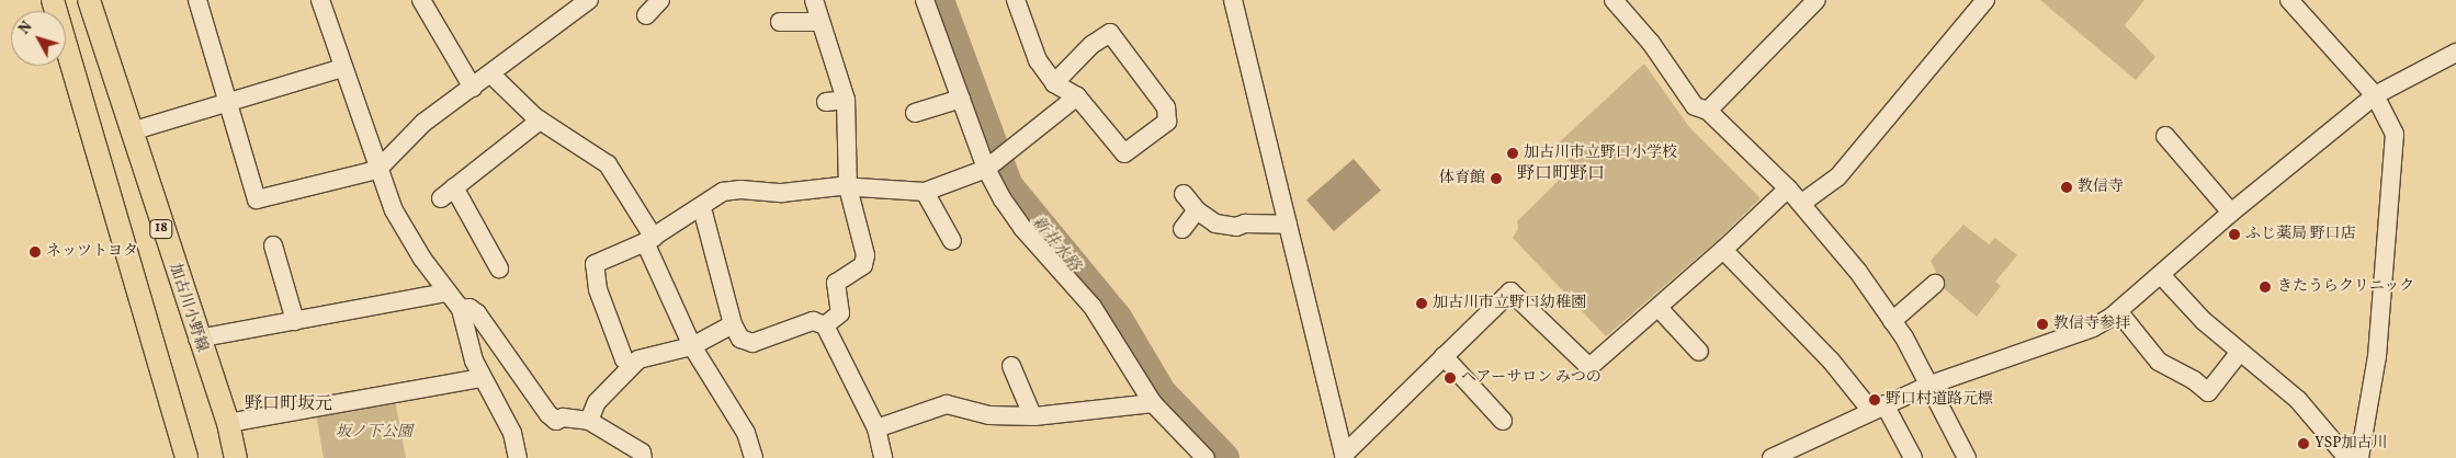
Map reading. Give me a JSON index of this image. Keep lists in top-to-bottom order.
{
  "streets": {
    "main road": ["18", "加古川小野線"]
  },
  "districts": ["野口町野口", "野口町坂元"],
  "water": ["新井水路"],
  "parks": ["坂ノ下公園"],
  "places": [
    "加古川市立野口小学校",
    "体育館",
    "教信寺",
    "ふじ薬局 野口店",
    "ネッツトヨタ",
    "きたうらクリニック",
    "加古川市立野口幼稚園",
    "教信寺参拝",
    "ヘアーサロン みつの",
    "野口村道路元標",
    "YSP加古川"
  ],
  "north": "top left"
}
